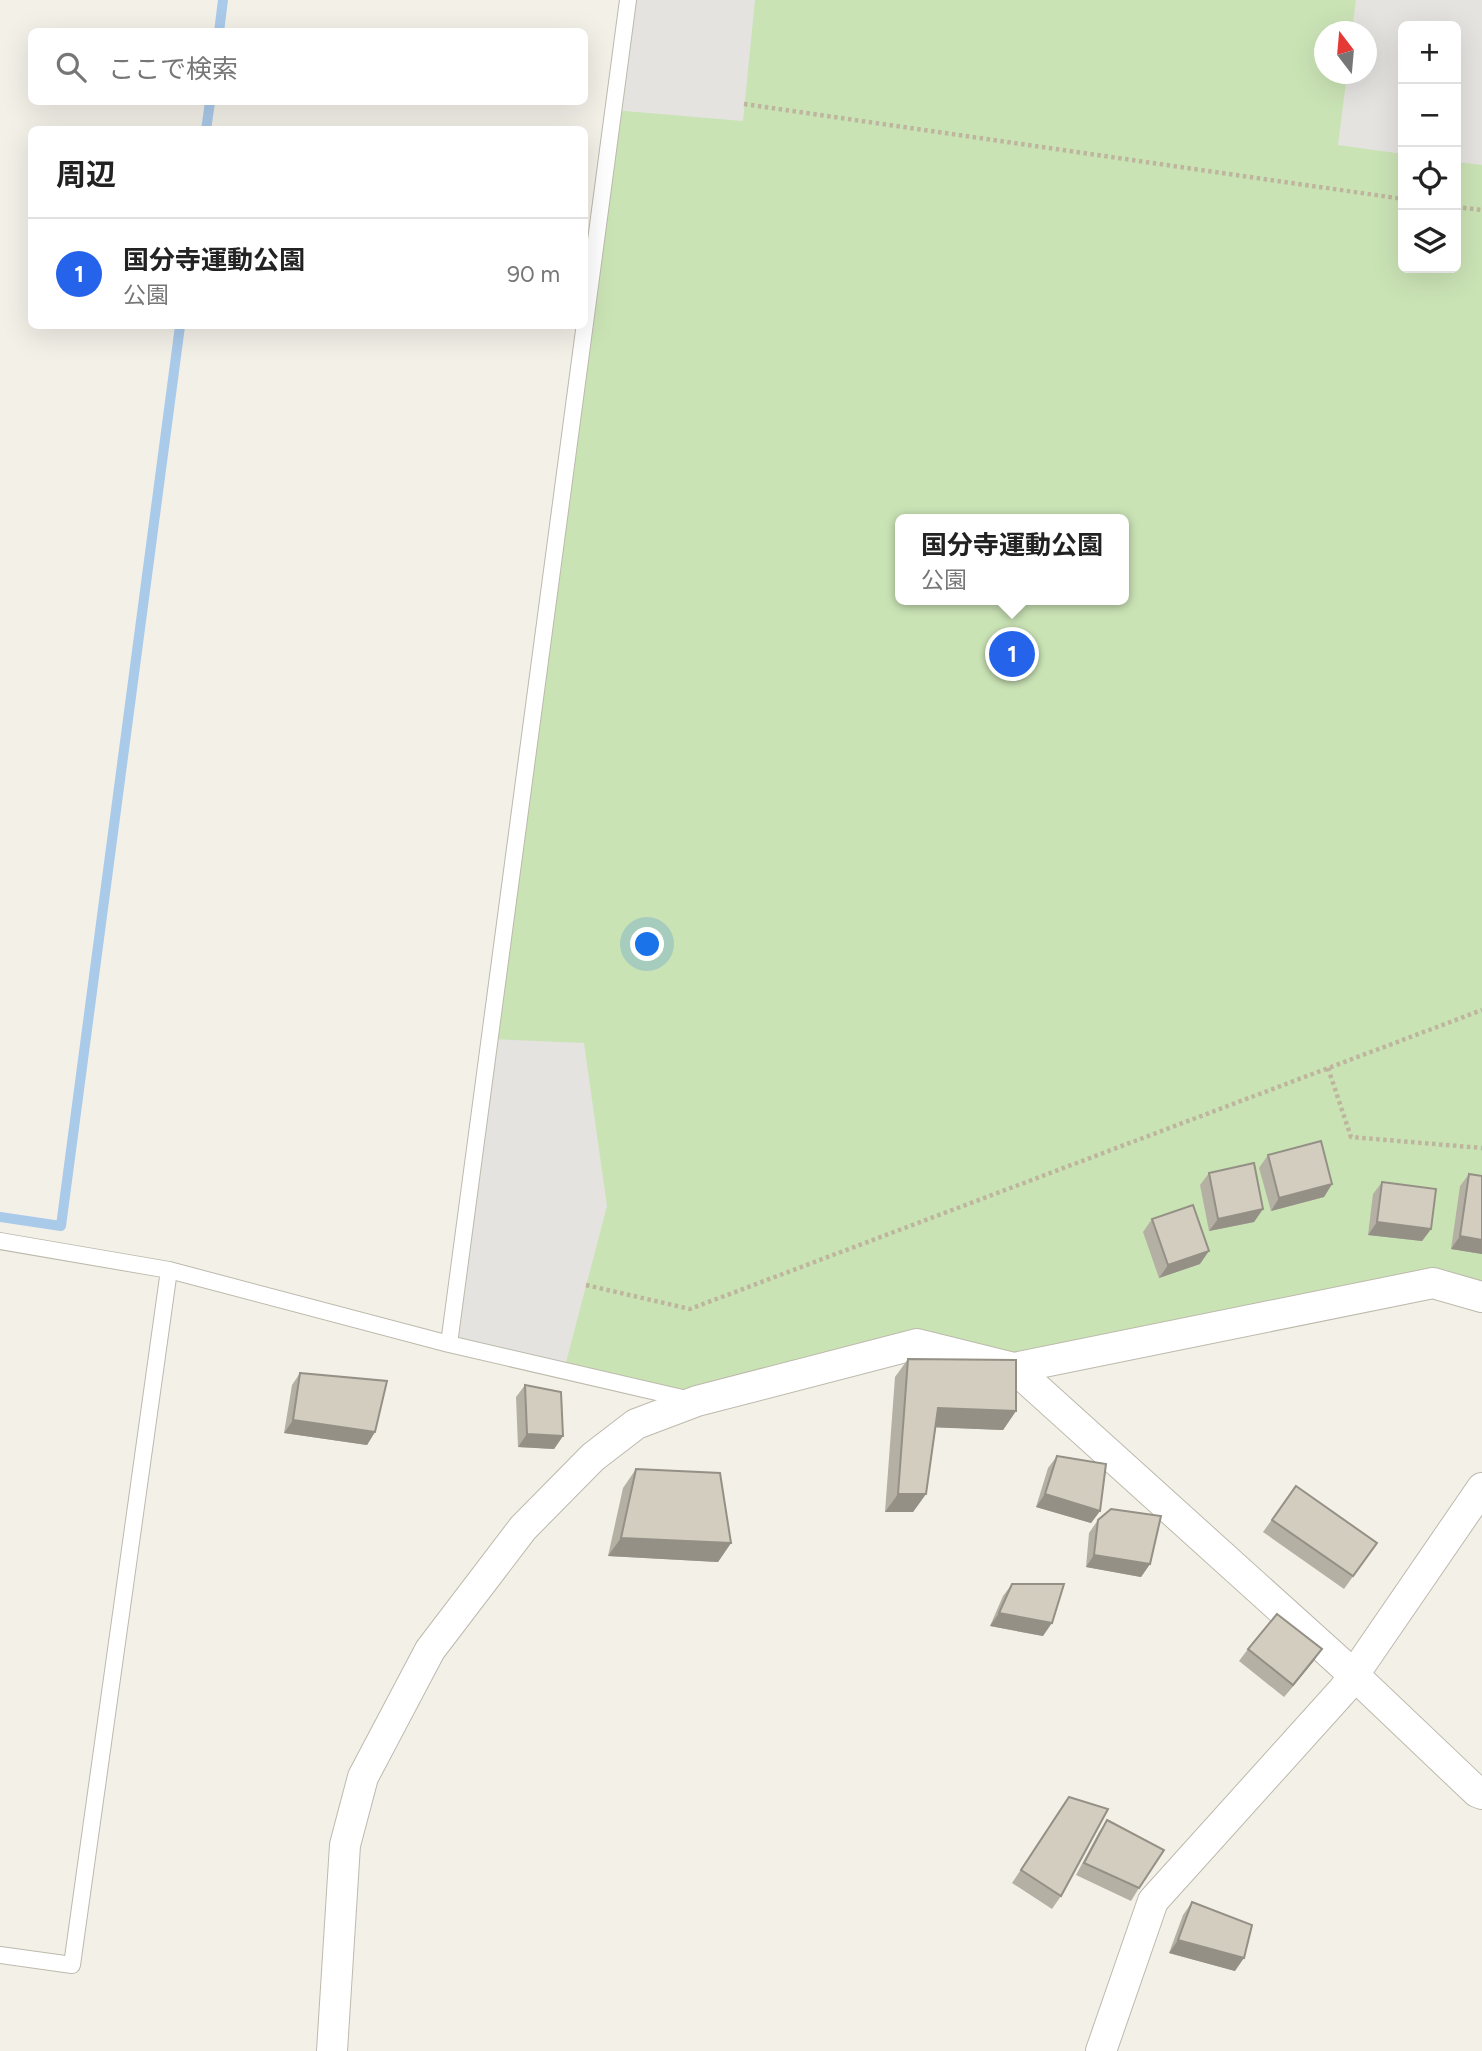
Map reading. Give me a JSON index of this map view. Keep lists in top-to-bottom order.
{
  "north": "top",
  "page": {
    "map_buttons": ["+", "−"],
    "search": "ここで検索",
    "heading": "周辺",
    "list": [
      {
        "mark": "1",
        "name": "国分寺運動公園",
        "note": "公園",
        "value": "90 m"
      }
    ],
    "popup": ["国分寺運動公園", "公園"],
    "pins": "1"
  }
}
